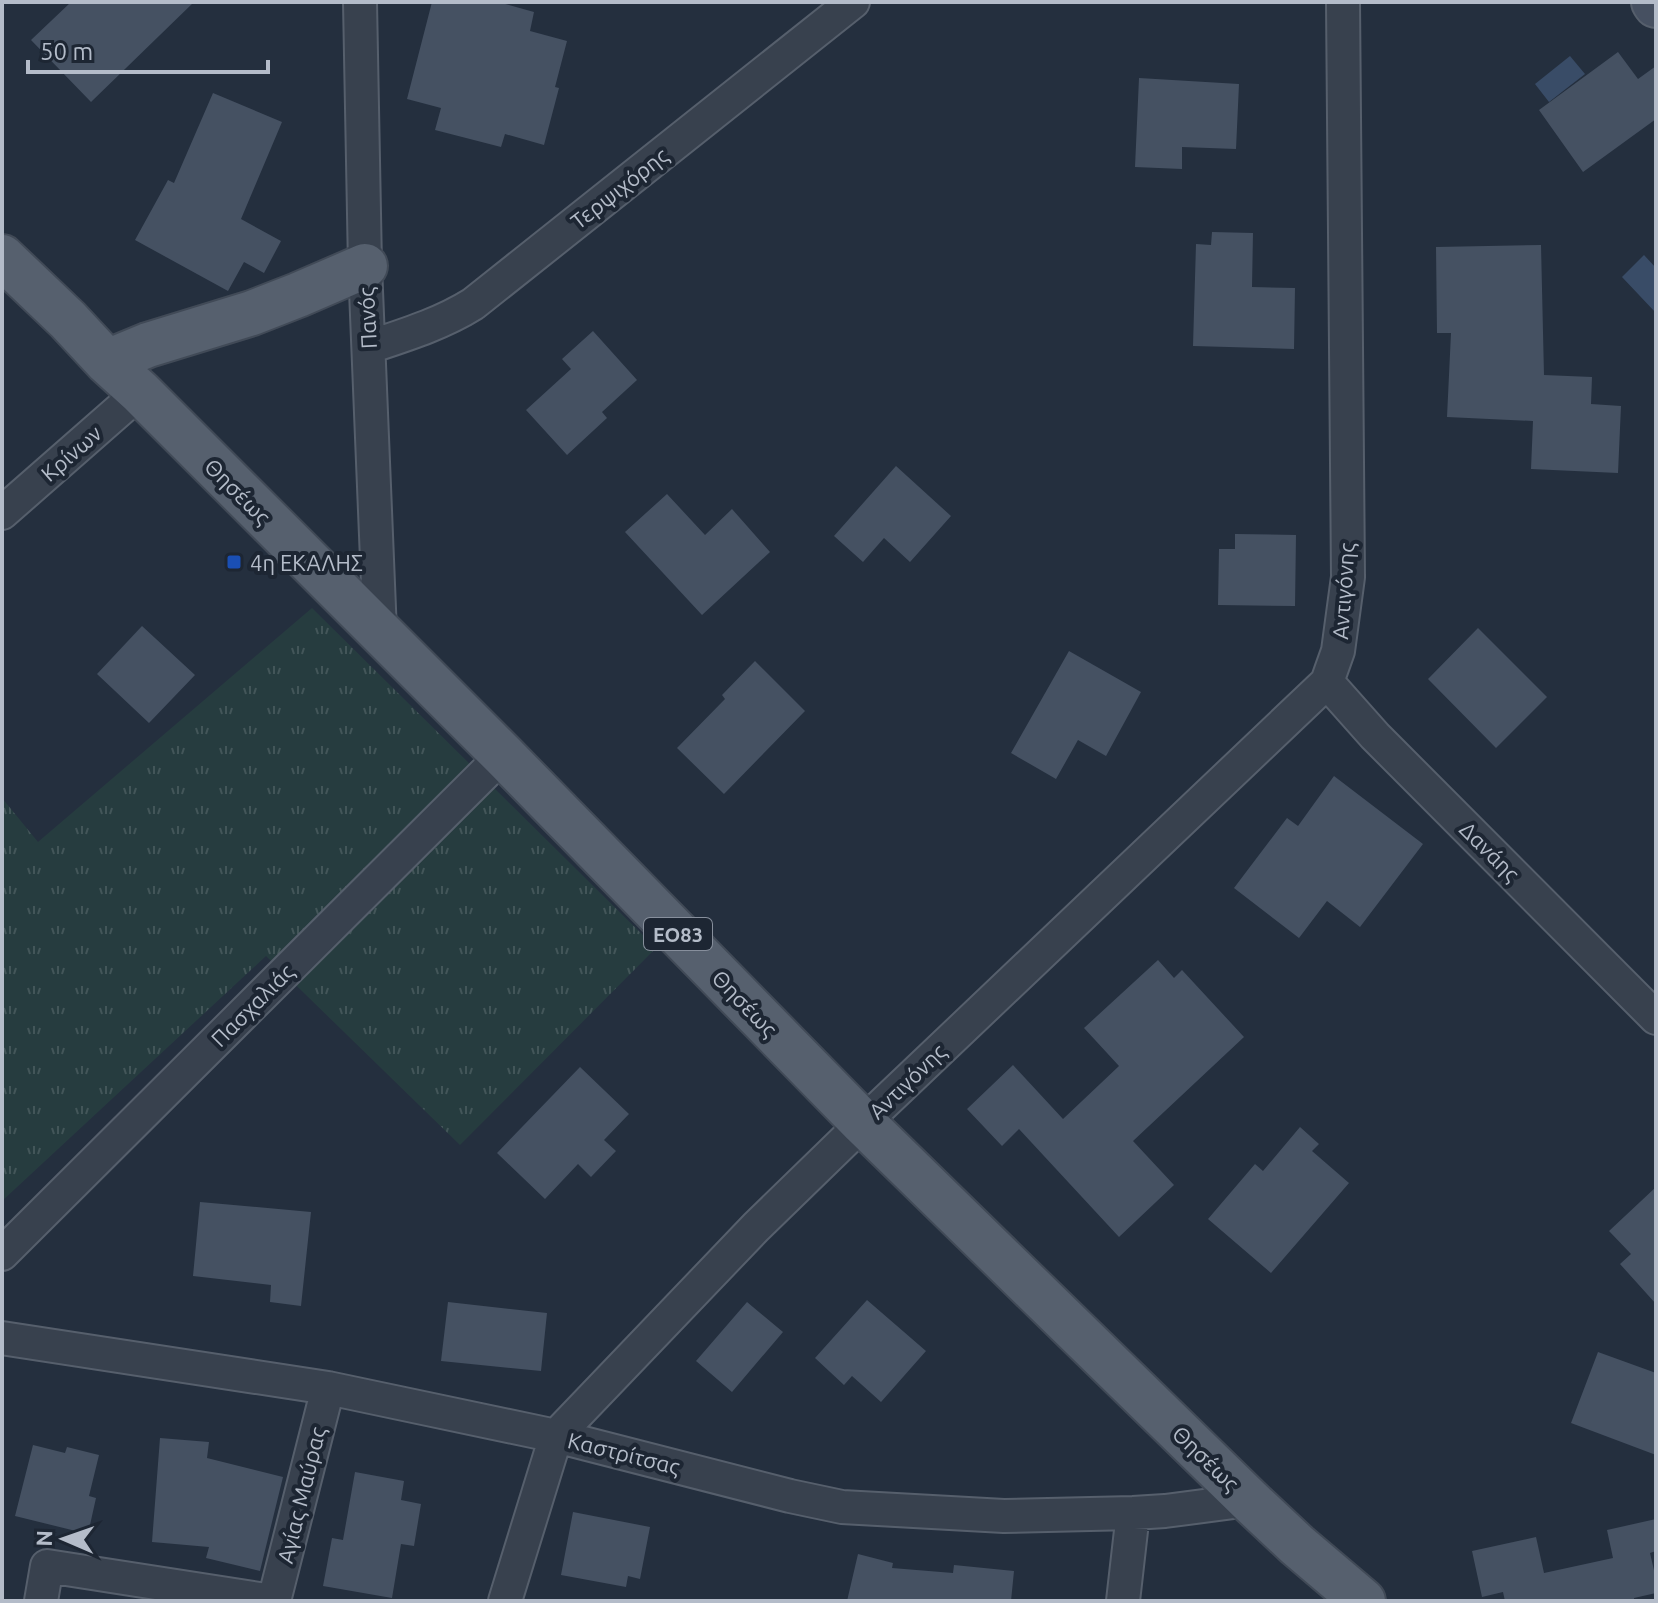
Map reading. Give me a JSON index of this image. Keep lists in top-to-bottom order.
{
  "streets": {
    "main road": ["Θησέως", "ΕΟ83"],
    "street": [
      "Τερψιχόρης",
      "Πανός",
      "Κρίνων",
      "Αντιγόνης",
      "Δανάης",
      "Πασχαλιάς",
      "Καστρίτσας",
      "Αγίας Μαύρας"
    ]
  },
  "crossings": [
    ["Τερψιχόρης", "Πανός"],
    ["Πανός", "Θησέως"],
    ["Κρίνων", "Θησέως"],
    ["Θησέως", "Αντιγόνης"],
    ["Θησέως", "Πασχαλιάς"],
    ["Θησέως", "Καστρίτσας"],
    ["Αντιγόνης", "Δανάης"],
    ["Αντιγόνης", "Καστρίτσας"],
    ["Καστρίτσας", "Αγίας Μαύρας"]
  ],
  "places": {
    "transit": ["4η ΕΚΑΛΗΣ"]
  },
  "scale_bar": "50 m",
  "north": "left"
}
